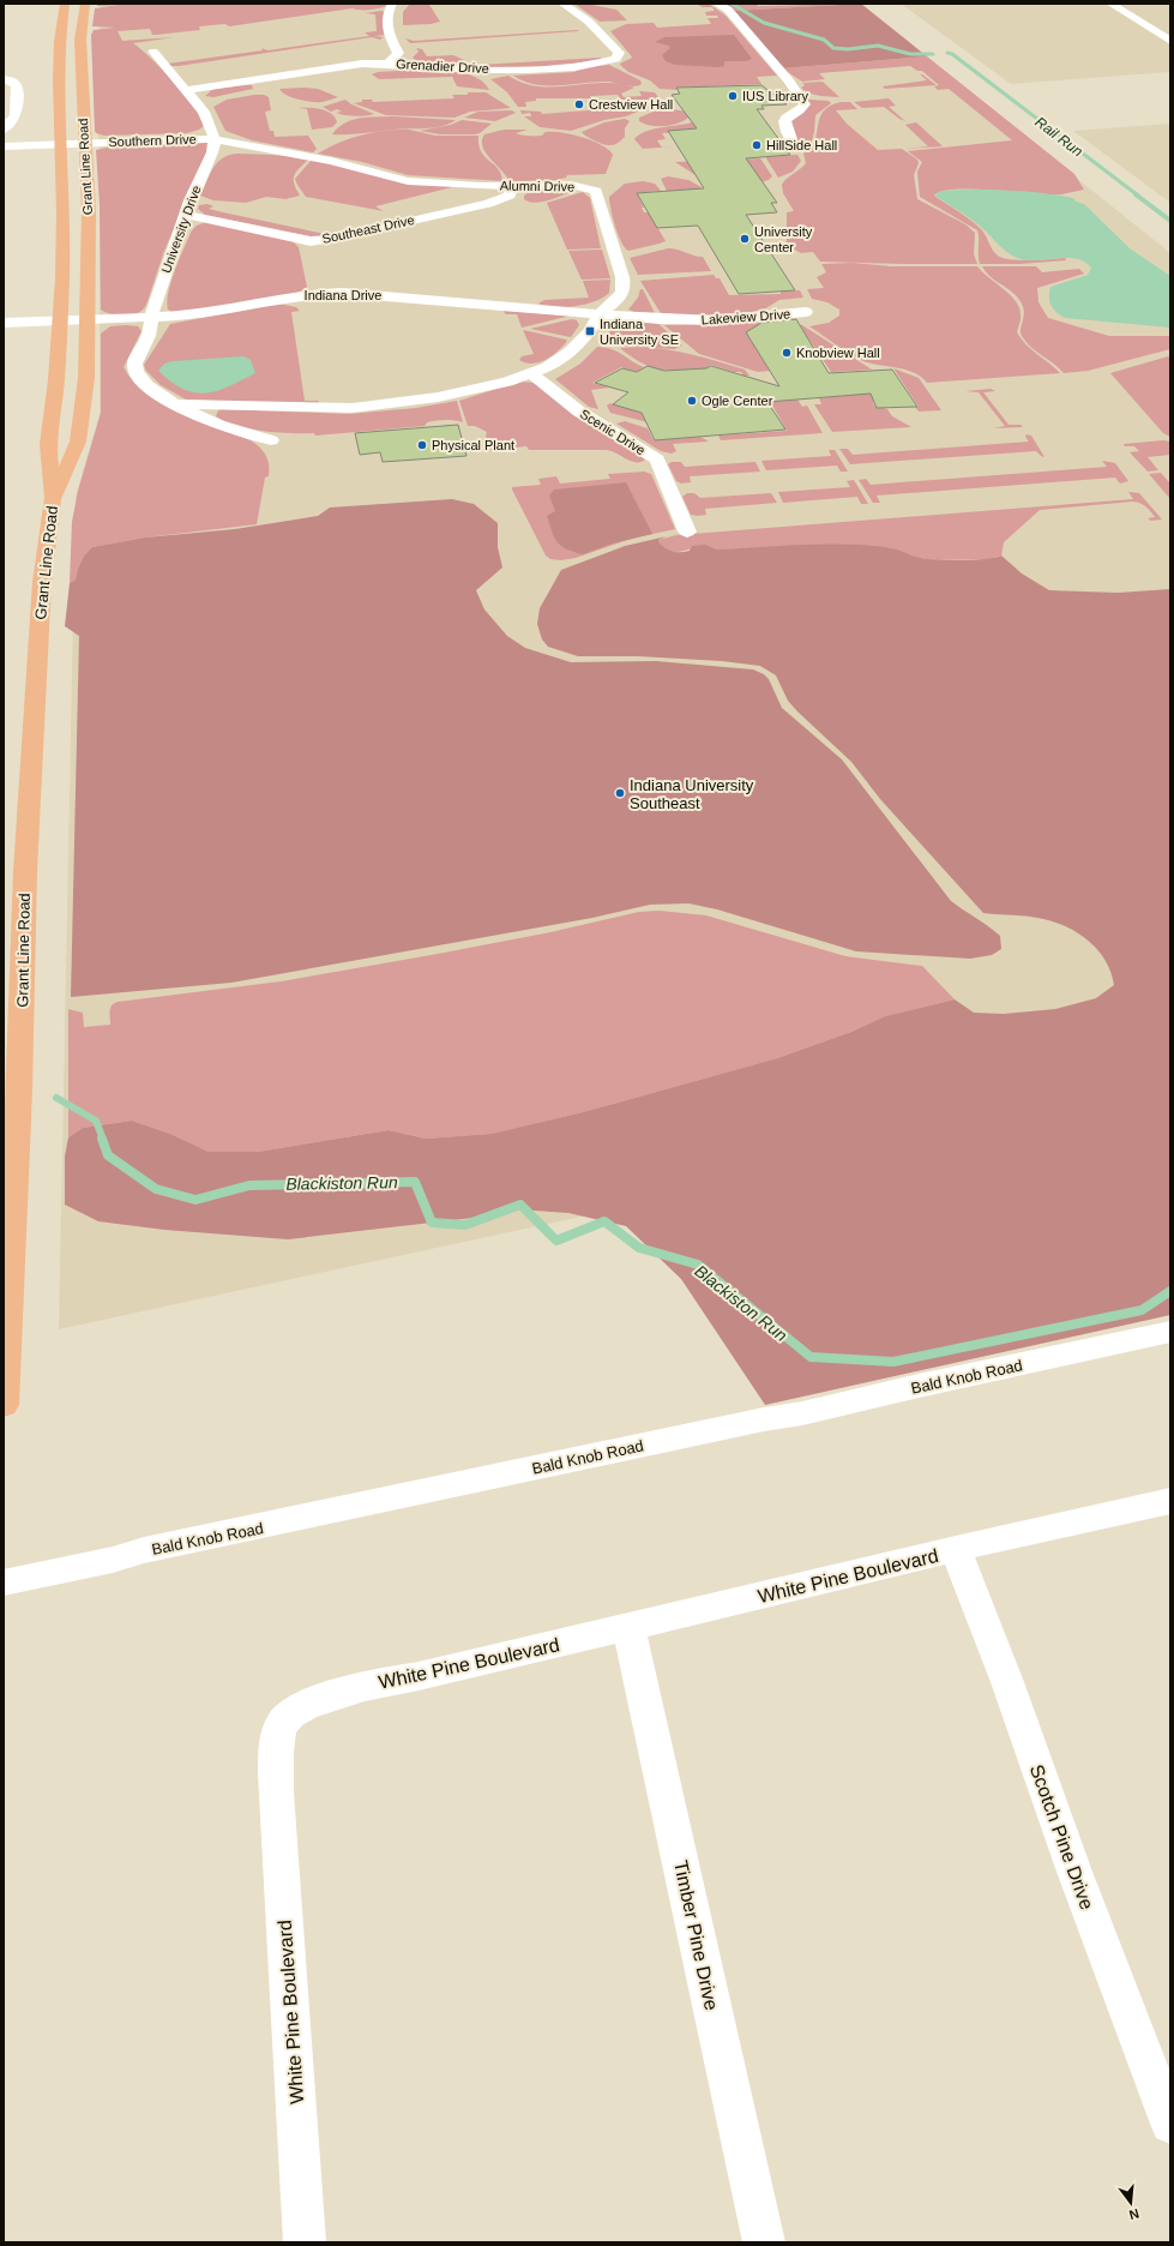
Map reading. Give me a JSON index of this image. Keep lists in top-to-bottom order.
{
  "streets": {
    "main road": ["Grant Line Road"],
    "street": [
      "Grenadier Drive",
      "Southern Drive",
      "Alumni Drive",
      "University Drive",
      "Southeast Drive",
      "Indiana Drive",
      "Lakeview Drive",
      "Scenic Drive",
      "Bald Knob Road",
      "White Pine Boulevard",
      "Scotch Pine Drive",
      "Timber Pine Drive"
    ]
  },
  "crossings": [
    ["Southern Drive", "Grant Line Road"],
    ["Southern Drive", "Alumni Drive"],
    ["Southern Drive", "University Drive"],
    ["Grant Line Road", "Indiana Drive"],
    ["Alumni Drive", "University Drive"],
    ["Alumni Drive", "Southeast Drive"],
    ["Alumni Drive", "Indiana Drive"],
    ["Alumni Drive", "Lakeview Drive"],
    ["Alumni Drive", "Scenic Drive"],
    ["University Drive", "Southeast Drive"],
    ["University Drive", "Indiana Drive"],
    ["Indiana Drive", "Lakeview Drive"],
    ["White Pine Boulevard", "Scotch Pine Drive"],
    ["White Pine Boulevard", "Timber Pine Drive"]
  ],
  "water": ["Rail Run", "Blackiston Run"],
  "places": {
    "other": [
      "IUS Library",
      "Crestview Hall",
      "HillSide Hall",
      "University Center",
      "Knobview Hall",
      "Ogle Center",
      "Physical Plant",
      "Indiana University Southeast"
    ],
    "transit": ["Indiana University SE"]
  },
  "north": "bottom"
}
